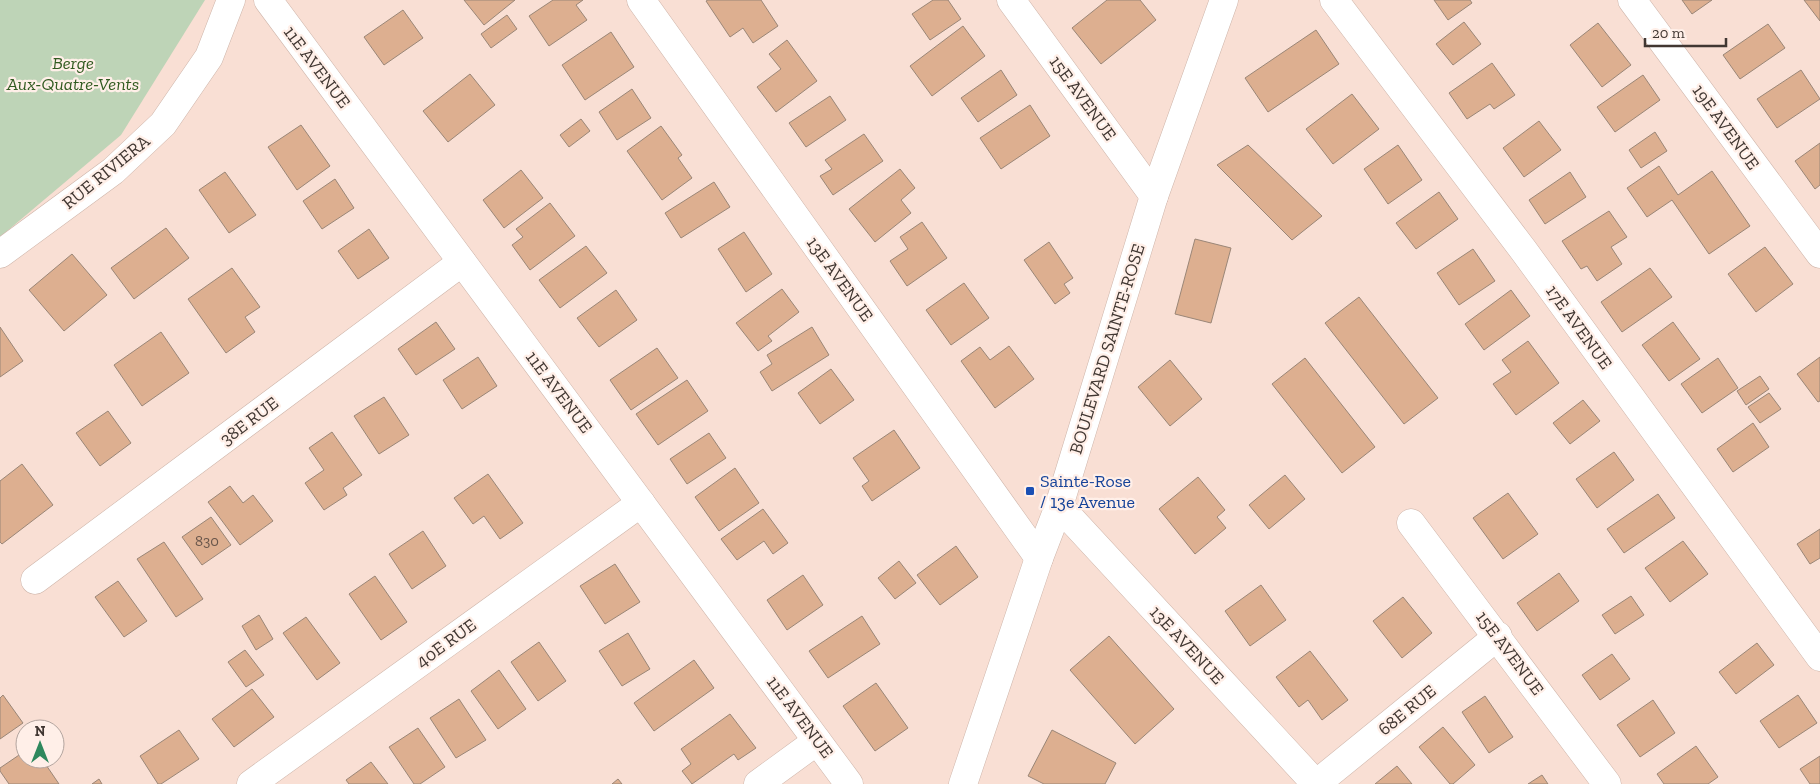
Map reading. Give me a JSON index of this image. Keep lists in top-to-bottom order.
{
  "streets": {
    "street": [
      "11E AVENUE",
      "15E AVENUE",
      "19E AVENUE",
      "RUE RIVIERA",
      "13E AVENUE",
      "17E AVENUE",
      "BOULEVARD SAINTE-ROSE",
      "38E RUE",
      "40E RUE",
      "68E RUE"
    ]
  },
  "crossings": [
    ["11E AVENUE", "38E RUE"],
    ["11E AVENUE", "40E RUE"],
    ["15E AVENUE", "BOULEVARD SAINTE-ROSE"],
    ["15E AVENUE", "68E RUE"],
    ["13E AVENUE", "BOULEVARD SAINTE-ROSE"],
    ["13E AVENUE", "68E RUE"]
  ],
  "parks": ["Berge Aux-Quatre-Vents"],
  "places": {
    "transit": ["Sainte-Rose / 13e Avenue"]
  },
  "house_numbers": ["830"],
  "scale_bar": "20 m",
  "north": "top"
}
